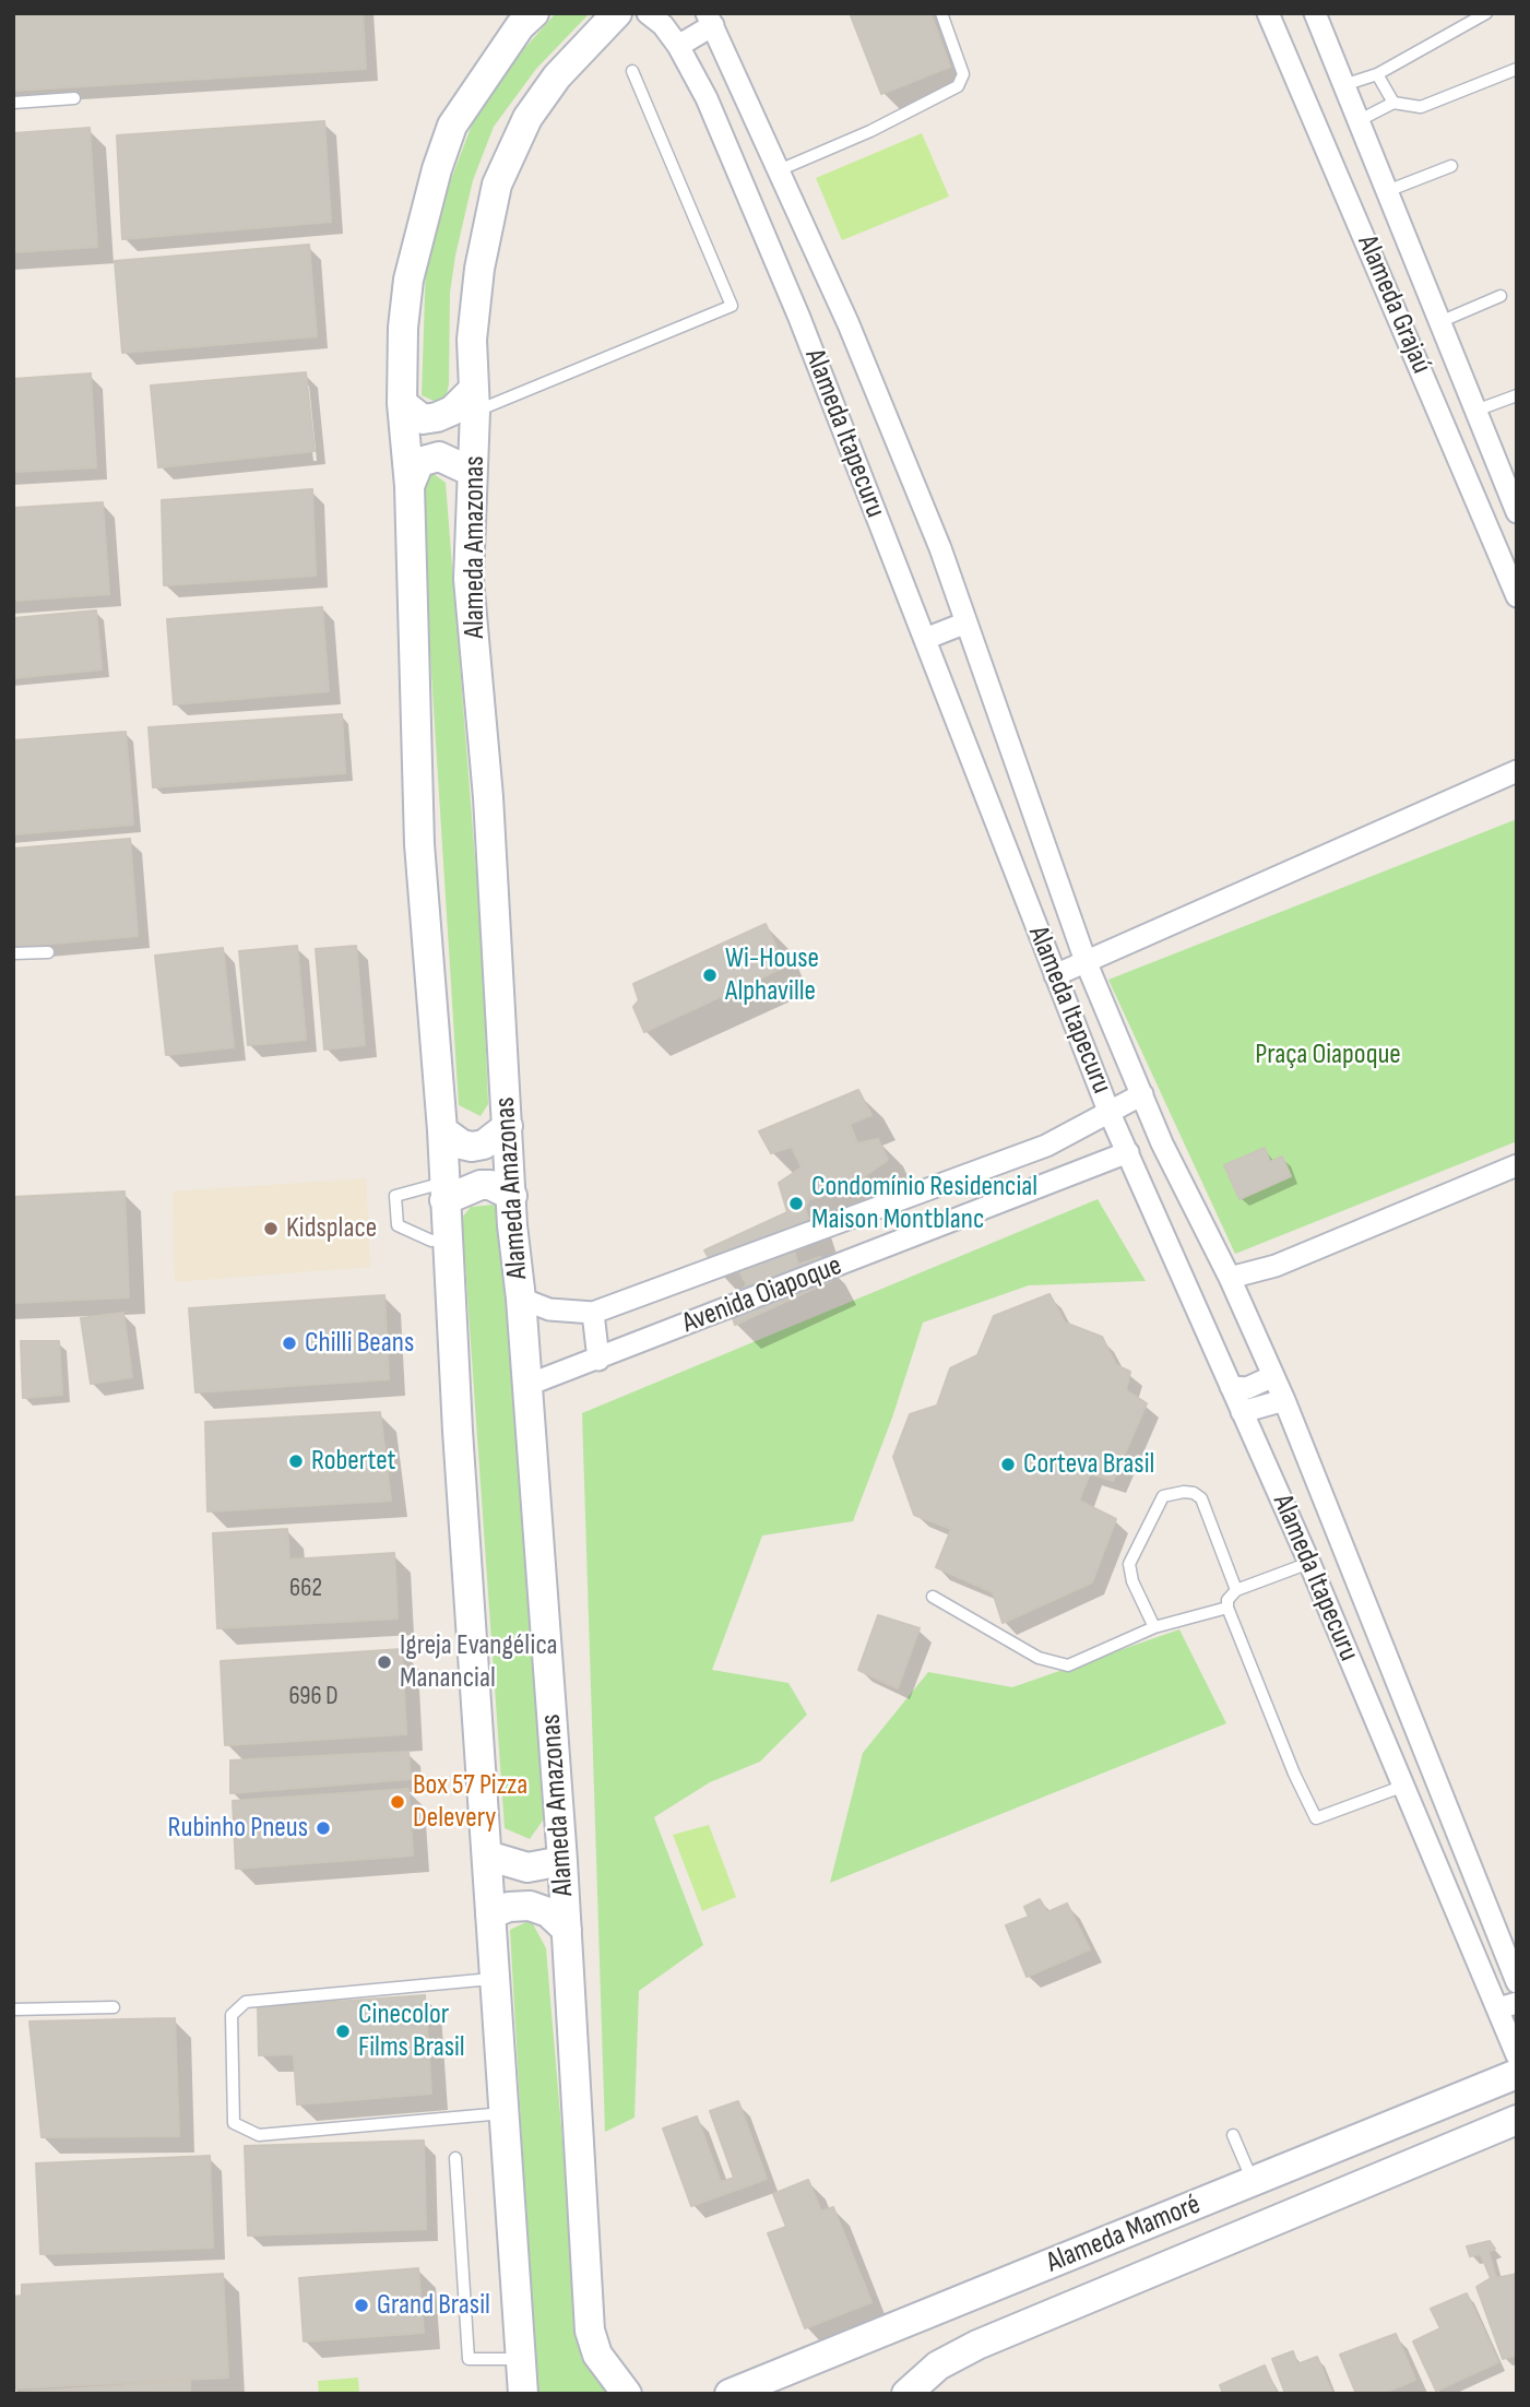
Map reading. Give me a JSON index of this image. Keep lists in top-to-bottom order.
{
  "streets": {
    "main road": ["Alameda Amazonas", "Alameda Mamoré"],
    "street": ["Alameda Grajaú", "Alameda Itapecuru", "Avenida Oiapoque"]
  },
  "crossings": [
    ["Alameda Itapecuru", "Avenida Oiapoque"],
    ["Alameda Amazonas", "Avenida Oiapoque"]
  ],
  "parks": ["Praça Oiapoque"],
  "places": [
    "Wi-House Alphaville",
    "Condomínio Residencial Maison Montblanc",
    "Kidsplace",
    "Chilli Beans",
    "Robertet",
    "Corteva Brasil",
    "Igreja Evangélica Manancial",
    "Box 57 Pizza Delevery",
    "Rubinho Pneus",
    "Cinecolor Films Brasil",
    "Grand Brasil"
  ],
  "house_numbers": ["662", "696 D"]
}
